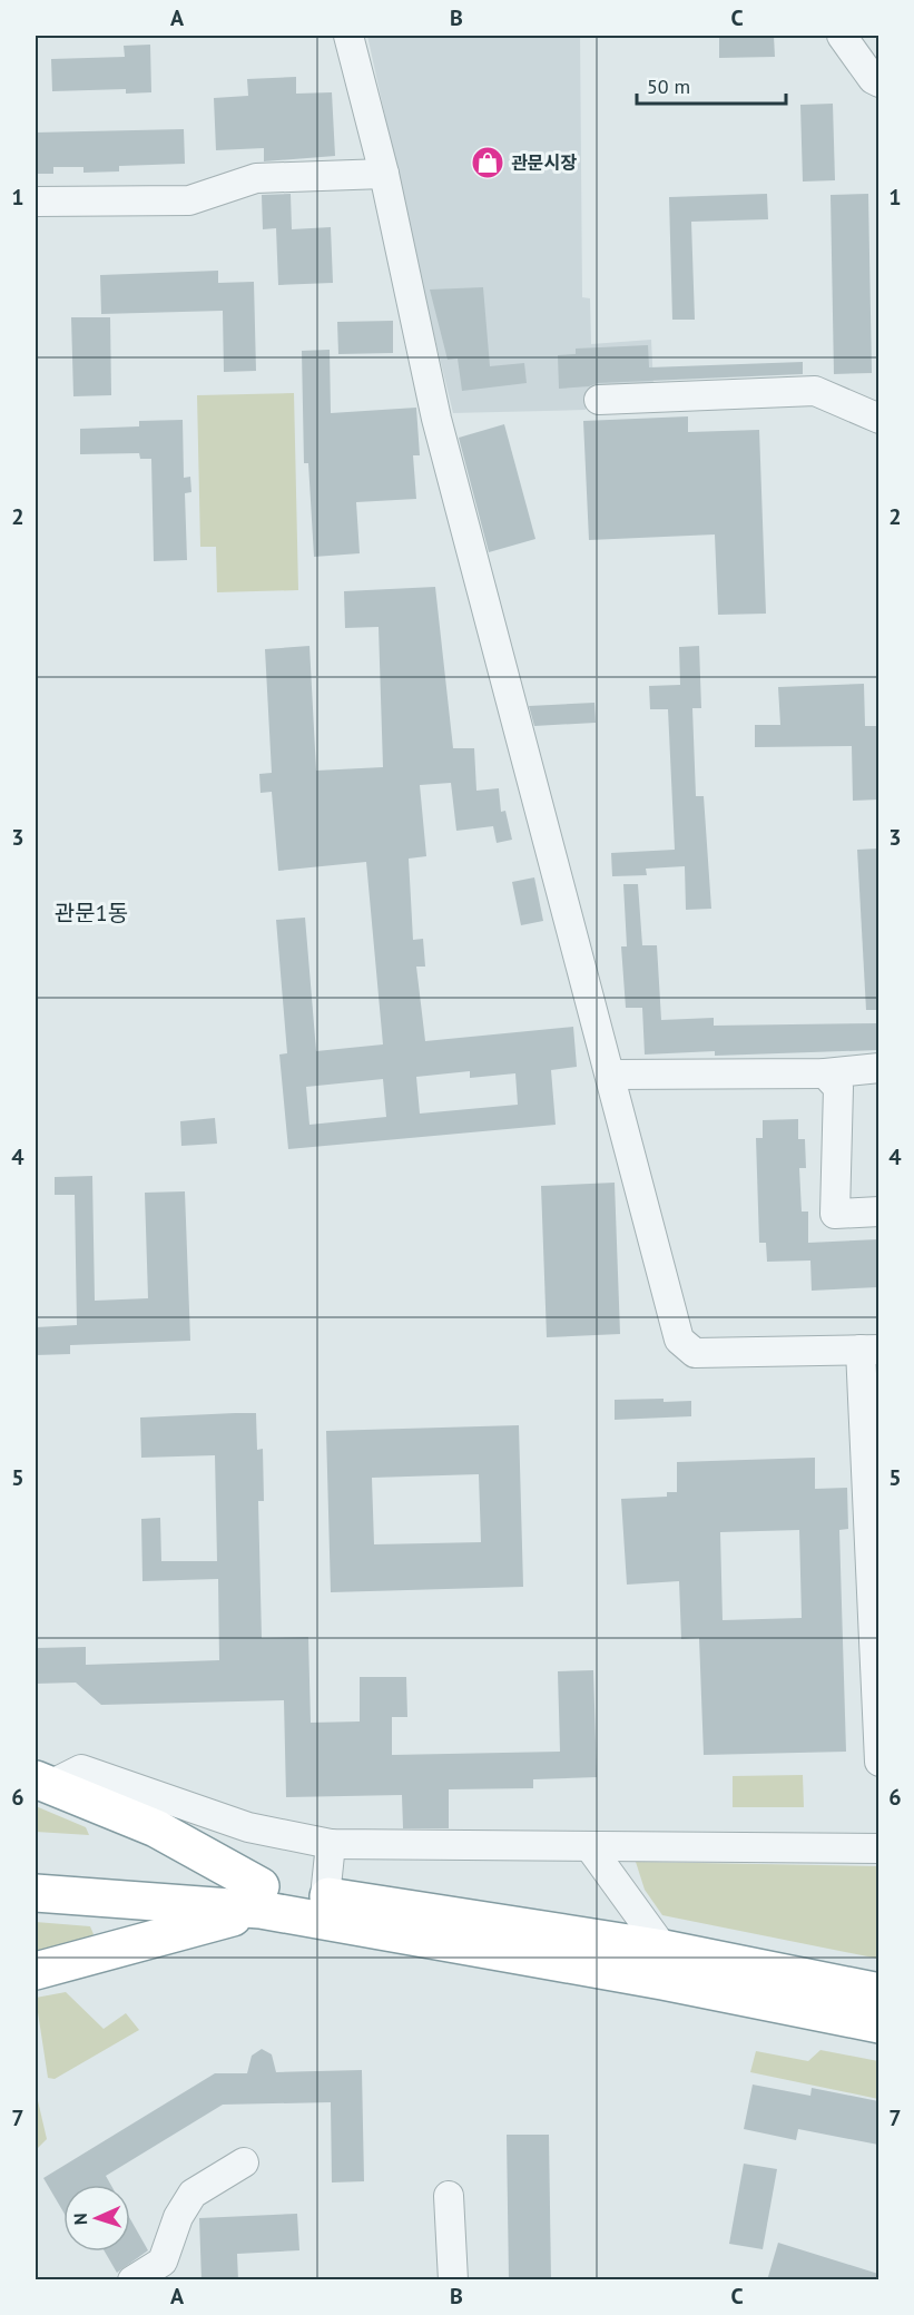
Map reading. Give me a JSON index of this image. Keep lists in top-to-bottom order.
{
  "districts": ["관문1동"],
  "places": {
    "shop": ["관문시장"]
  },
  "scale_bar": "50 m",
  "north": "left",
  "grid": {
    "columns": ["A", "B", "C"],
    "rows": [
      "1",
      "2",
      "3",
      "4",
      "5",
      "6",
      "7"
    ]
  }
}
